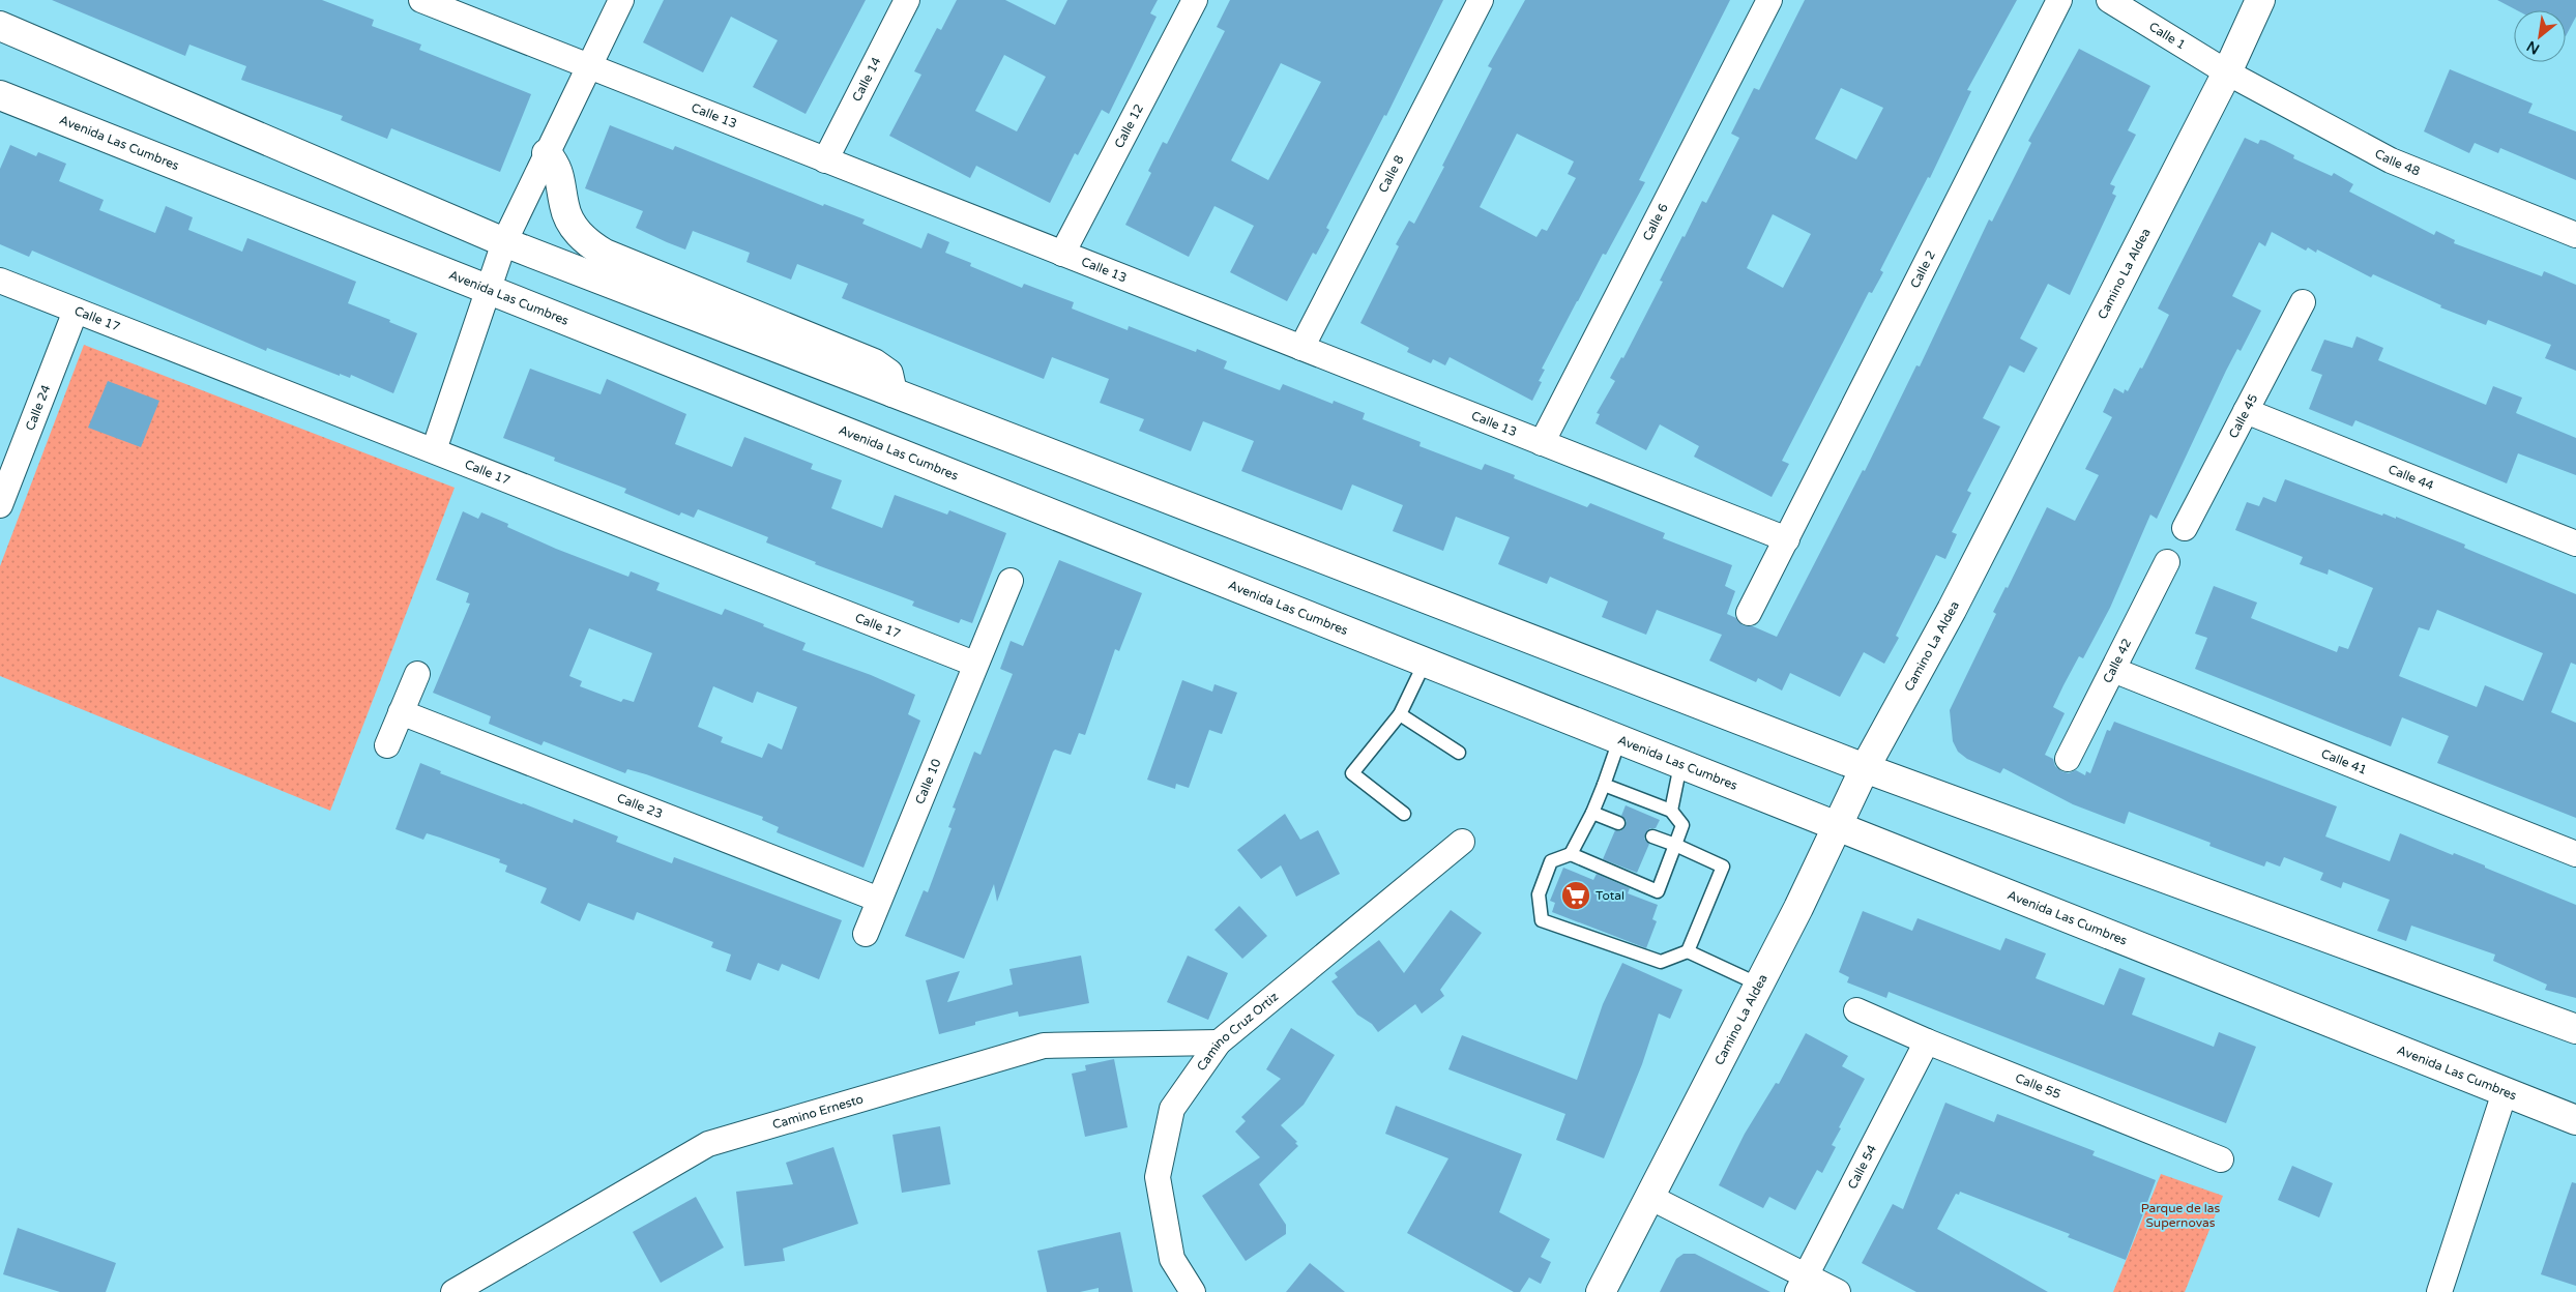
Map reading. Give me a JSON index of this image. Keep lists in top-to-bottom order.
{
  "streets": {
    "main road": ["Avenida Las Cumbres", "Camino La Aldea"],
    "street": [
      "Calle 1",
      "Calle 14",
      "Calle 13",
      "Calle 12",
      "Calle 48",
      "Calle 8",
      "Calle 6",
      "Calle 2",
      "Calle 17",
      "Calle 24",
      "Calle 45",
      "Calle 44",
      "Calle 42",
      "Calle 41",
      "Calle 10",
      "Calle 23",
      "Camino Cruz Ortiz",
      "Calle 55",
      "Camino Ernesto",
      "Calle 54"
    ]
  },
  "crossings": [
    ["Calle 1", "Calle 48"],
    ["Calle 1", "Camino La Aldea"],
    ["Calle 14", "Calle 13"],
    ["Calle 13", "Calle 12"],
    ["Calle 13", "Calle 8"],
    ["Calle 13", "Calle 6"],
    ["Calle 13", "Calle 2"],
    ["Avenida Las Cumbres", "Camino La Aldea"],
    ["Calle 48", "Camino La Aldea"],
    ["Calle 17", "Calle 24"],
    ["Calle 17", "Calle 10"],
    ["Calle 45", "Calle 44"],
    ["Calle 42", "Calle 41"],
    ["Calle 10", "Calle 23"],
    ["Camino Cruz Ortiz", "Camino Ernesto"],
    ["Calle 55", "Calle 54"]
  ],
  "parks": ["Parque de las Supernovas"],
  "places": {
    "supermarket": ["Total"]
  },
  "north": "bottom left"
}
